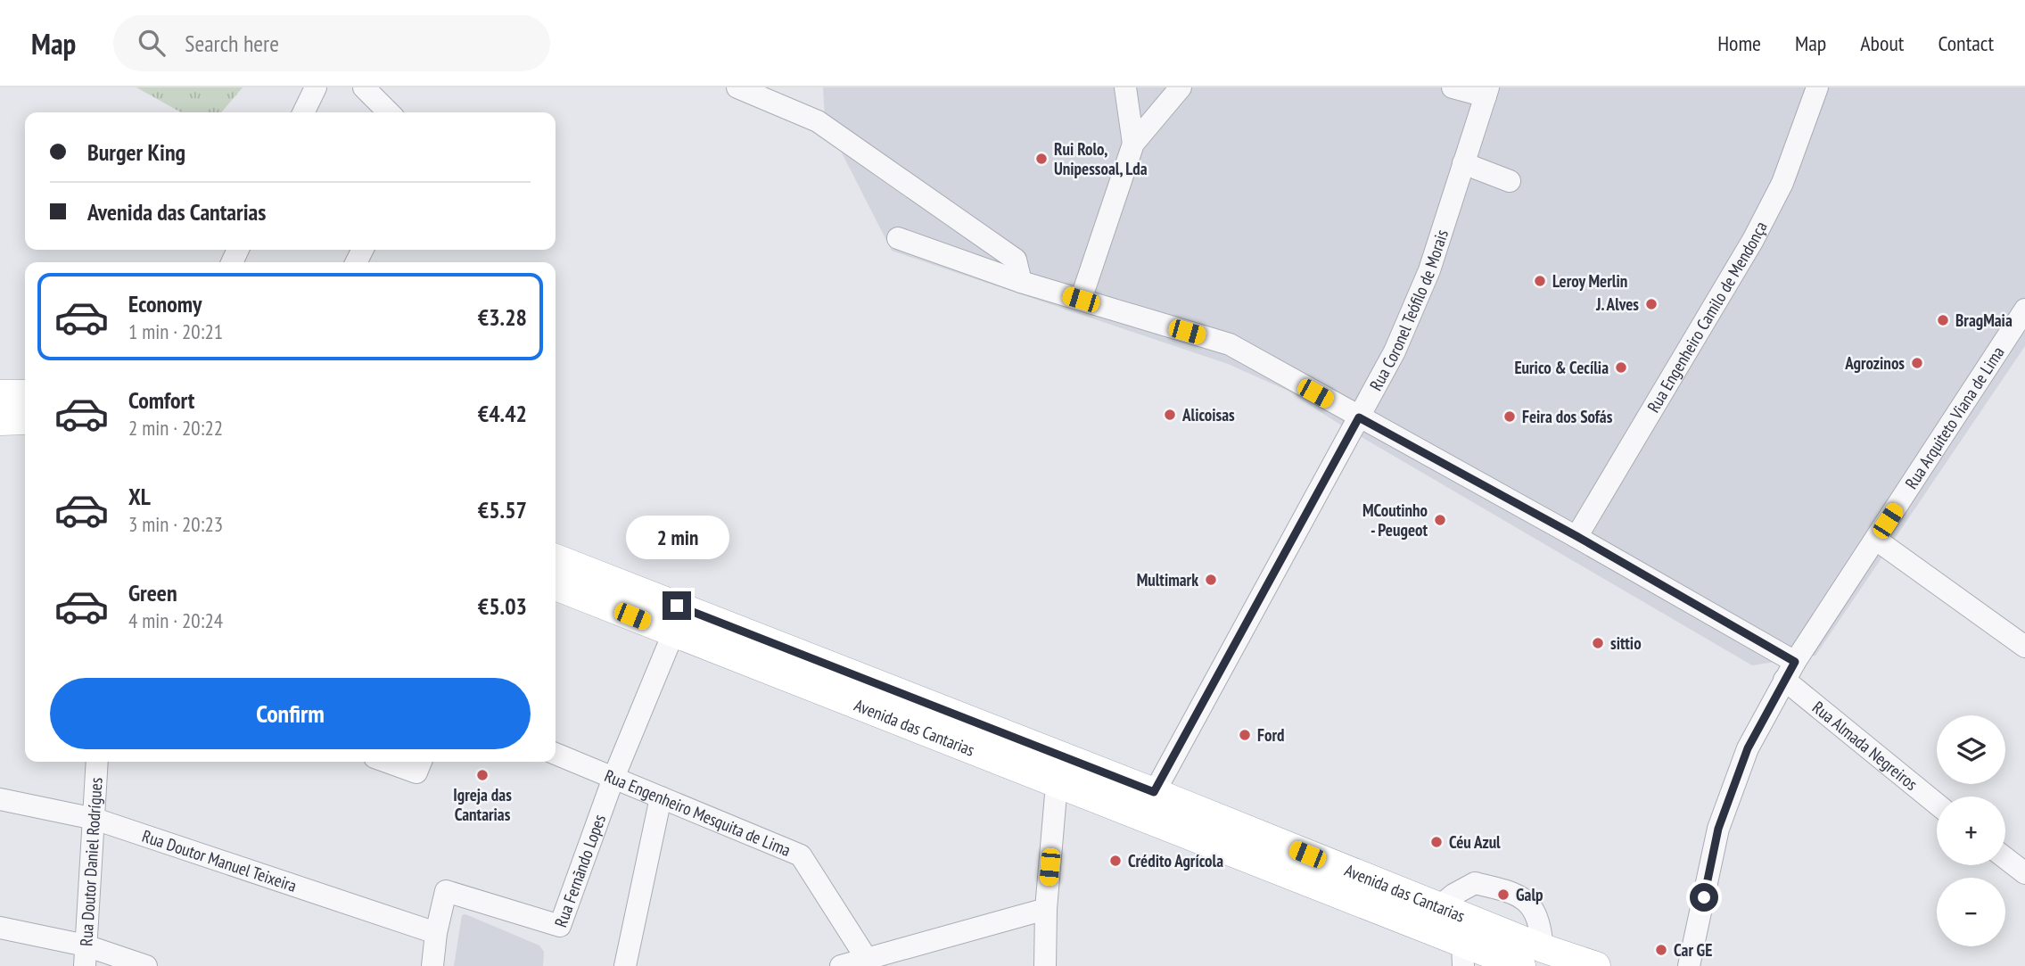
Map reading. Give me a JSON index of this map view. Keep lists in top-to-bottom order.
{
  "streets": {
    "main road": ["Avenida das Cantarias"],
    "street": [
      "Rua Coronel Teófilo de Morais",
      "Rua Engenheiro Camilo de Mendonça",
      "Rua Arquiteto Viana de Lima",
      "Rua Almada Negreiros",
      "Rua Engenheiro Mesquita de Lima",
      "Rua Doutor Manuel Teixeira",
      "Rua Doutor Daniel Rodrígues",
      "Rua Fernãndo Lopes"
    ]
  },
  "crossings": [
    ["Rua Coronel Teófilo de Morais", "Avenida das Cantarias"],
    ["Rua Coronel Teófilo de Morais", "Rua Almada Negreiros"],
    ["Rua Engenheiro Camilo de Mendonça", "Rua Almada Negreiros"],
    ["Rua Arquiteto Viana de Lima", "Rua Almada Negreiros"],
    ["Avenida das Cantarias", "Rua Fernãndo Lopes"],
    ["Rua Engenheiro Mesquita de Lima", "Rua Fernãndo Lopes"],
    ["Rua Doutor Manuel Teixeira", "Rua Doutor Daniel Rodrígues"],
    ["Rua Doutor Manuel Teixeira", "Rua Fernãndo Lopes"]
  ],
  "places": [
    "Rui Rolo, Unipessoal, Lda",
    "Leroy Merlin",
    "J. Alves",
    "BragMaia",
    "Agrozinos",
    "Eurico & Cecília",
    "Alicoisas",
    "Feira dos Sofás",
    "MCoutinho - Peugeot",
    "Multimark",
    "sittio",
    "Ford",
    "Igreja das Cantarias",
    "Céu Azul",
    "Crédito Agrícola",
    "Galp",
    "Car GE"
  ],
  "page": {
    "header": "Map",
    "search": "Search here",
    "nav": [
      "Home",
      "Map",
      "About",
      "Contact"
    ],
    "banner": ["Burger King", "Avenida das Cantarias"],
    "list": [
      {
        "name": "Economy",
        "note": "1 min · 20:21",
        "value": "€3.28"
      },
      {
        "name": "Comfort",
        "note": "2 min · 20:22",
        "value": "€4.42"
      },
      {
        "name": "XL",
        "note": "3 min · 20:23",
        "value": "€5.57"
      },
      {
        "name": "Green",
        "note": "4 min · 20:24",
        "value": "€5.03"
      }
    ],
    "bubble": "2 min",
    "buttons": "Confirm",
    "map_buttons": ["+", "−"]
  }
}
